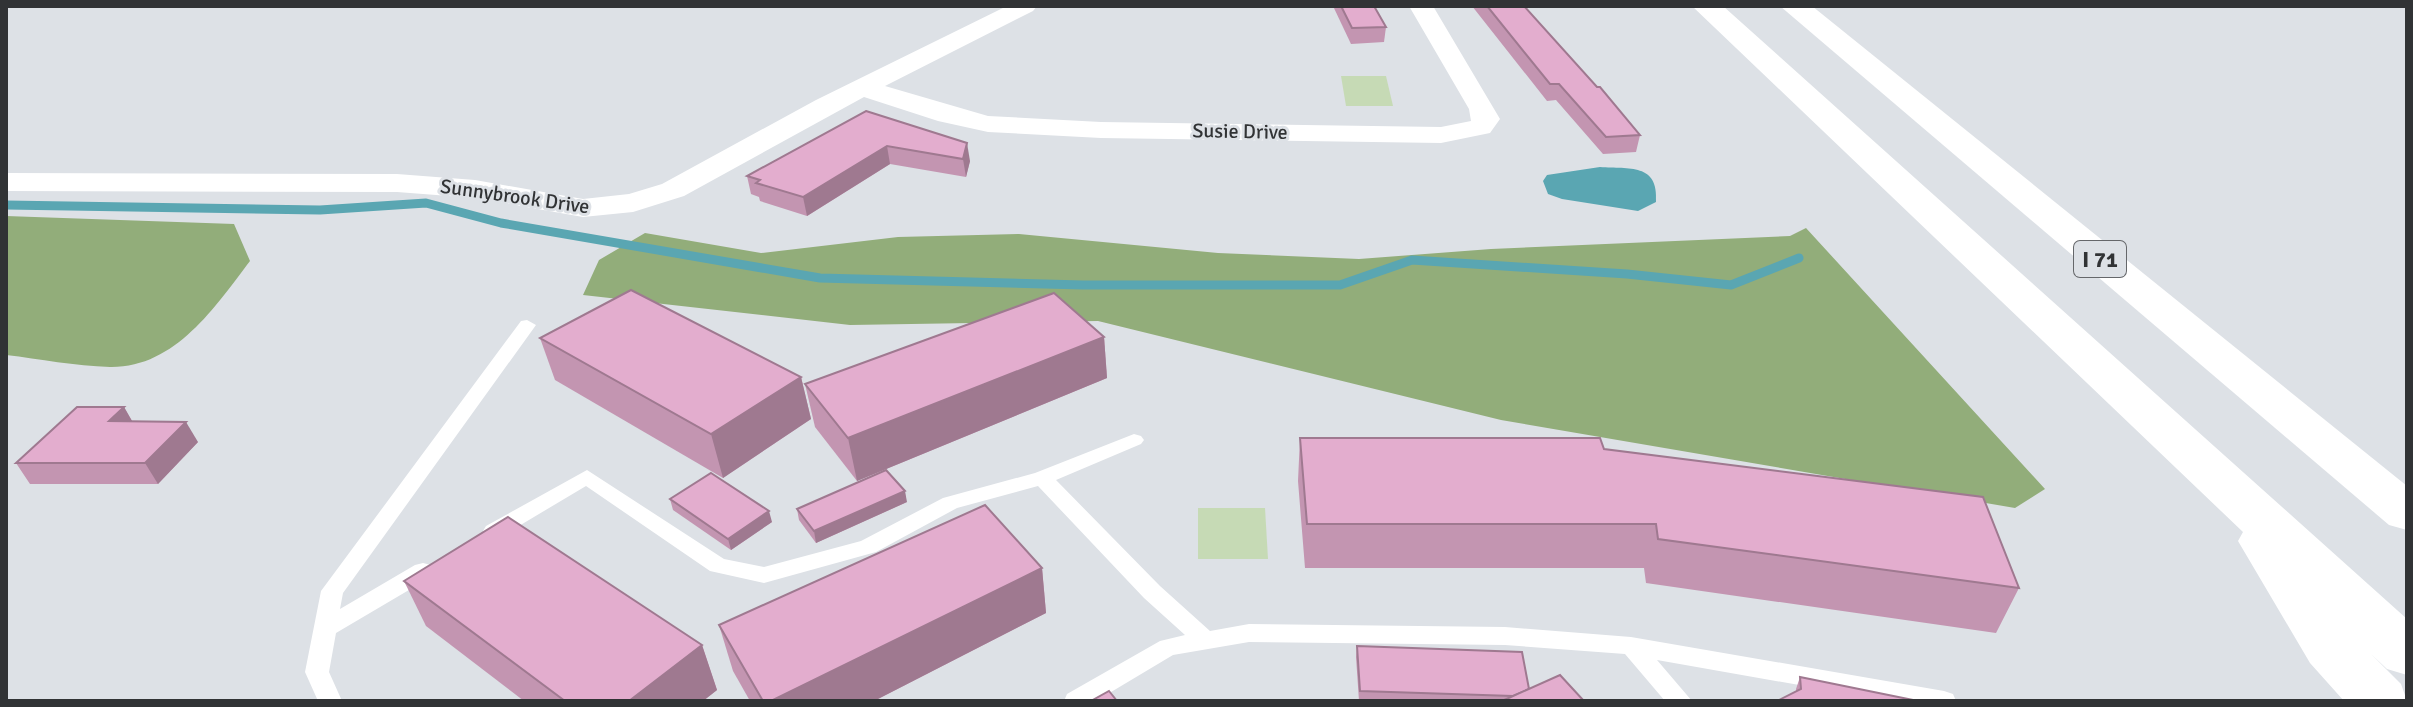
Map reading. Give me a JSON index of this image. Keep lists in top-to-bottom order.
{
  "streets": {
    "highway": ["I 71"],
    "street": ["Susie Drive", "Sunnybrook Drive"]
  },
  "crossings": [
    ["Susie Drive", "Sunnybrook Drive"]
  ]
}
